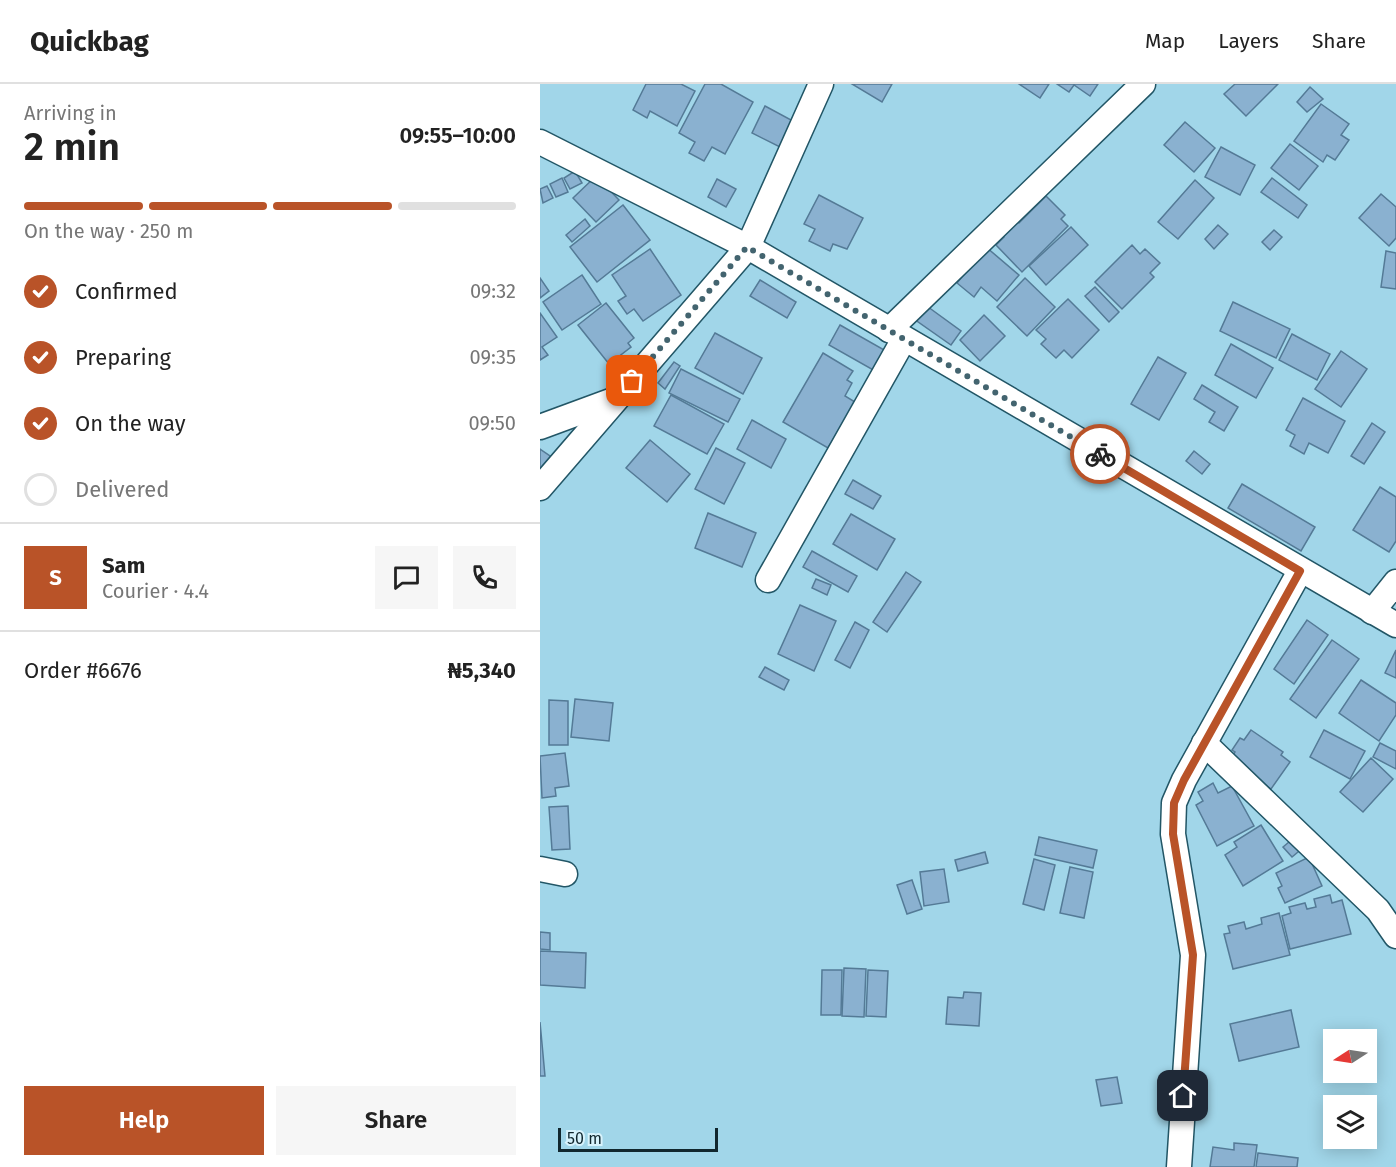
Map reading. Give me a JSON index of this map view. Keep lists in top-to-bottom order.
{
  "scale_bar": "50 m",
  "north": "left",
  "page": {
    "header": "Quickbag",
    "nav": ["Map", "Layers", "Share"],
    "heading": ["2 min", "Arriving in", "09:55–10:00"],
    "panel": [
      "Sam",
      "Courier · 4.4",
      "Order #6676",
      "₦5,340"
    ],
    "bar": "On the way · 250 m",
    "list": [
      ["Confirmed", "09:32"],
      ["Preparing", "09:35"],
      ["On the way", "09:50"],
      "Delivered"
    ],
    "round": "S",
    "buttons": ["Help", "Share"],
    "scale": "50 m"
  }
}
